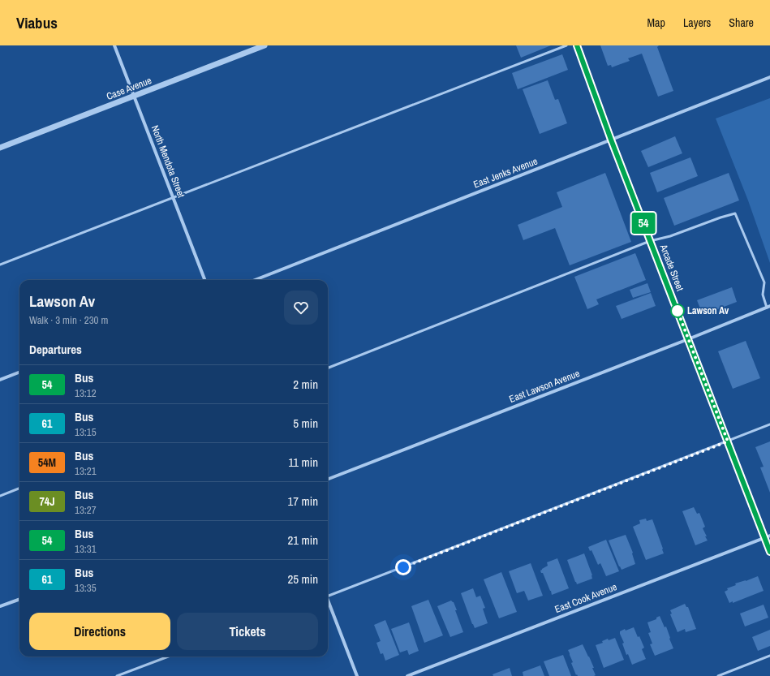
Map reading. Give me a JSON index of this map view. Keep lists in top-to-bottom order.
{
  "streets": {
    "main road": ["Arcade Street"],
    "street": [
      "Case Avenue",
      "North Mendota Street",
      "East Jenks Avenue",
      "East Lawson Avenue",
      "East Cook Avenue"
    ]
  },
  "crossings": [
    ["Case Avenue", "North Mendota Street"],
    ["East Jenks Avenue", "Arcade Street"],
    ["Arcade Street", "East Lawson Avenue"],
    ["Arcade Street", "East Cook Avenue"]
  ],
  "places": ["Lawson Av"],
  "lines": ["bus line 54"],
  "page": {
    "header": "Viabus",
    "nav": ["Map", "Layers", "Share"],
    "on_map": "54",
    "heading": [
      ["Lawson Av", "Walk · 3 min · 230 m"],
      "Departures"
    ],
    "list": [
      {
        "mark": "54",
        "name": "Bus",
        "note": "13:12",
        "value": "2 min"
      },
      {
        "mark": "61",
        "name": "Bus",
        "note": "13:15",
        "value": "5 min"
      },
      {
        "mark": "54M",
        "name": "Bus",
        "note": "13:21",
        "value": "11 min"
      },
      {
        "mark": "74J",
        "name": "Bus",
        "note": "13:27",
        "value": "17 min"
      },
      {
        "mark": "54",
        "name": "Bus",
        "note": "13:31",
        "value": "21 min"
      },
      {
        "mark": "61",
        "name": "Bus",
        "note": "13:35",
        "value": "25 min"
      }
    ],
    "buttons": ["Directions", "Tickets"]
  }
}
